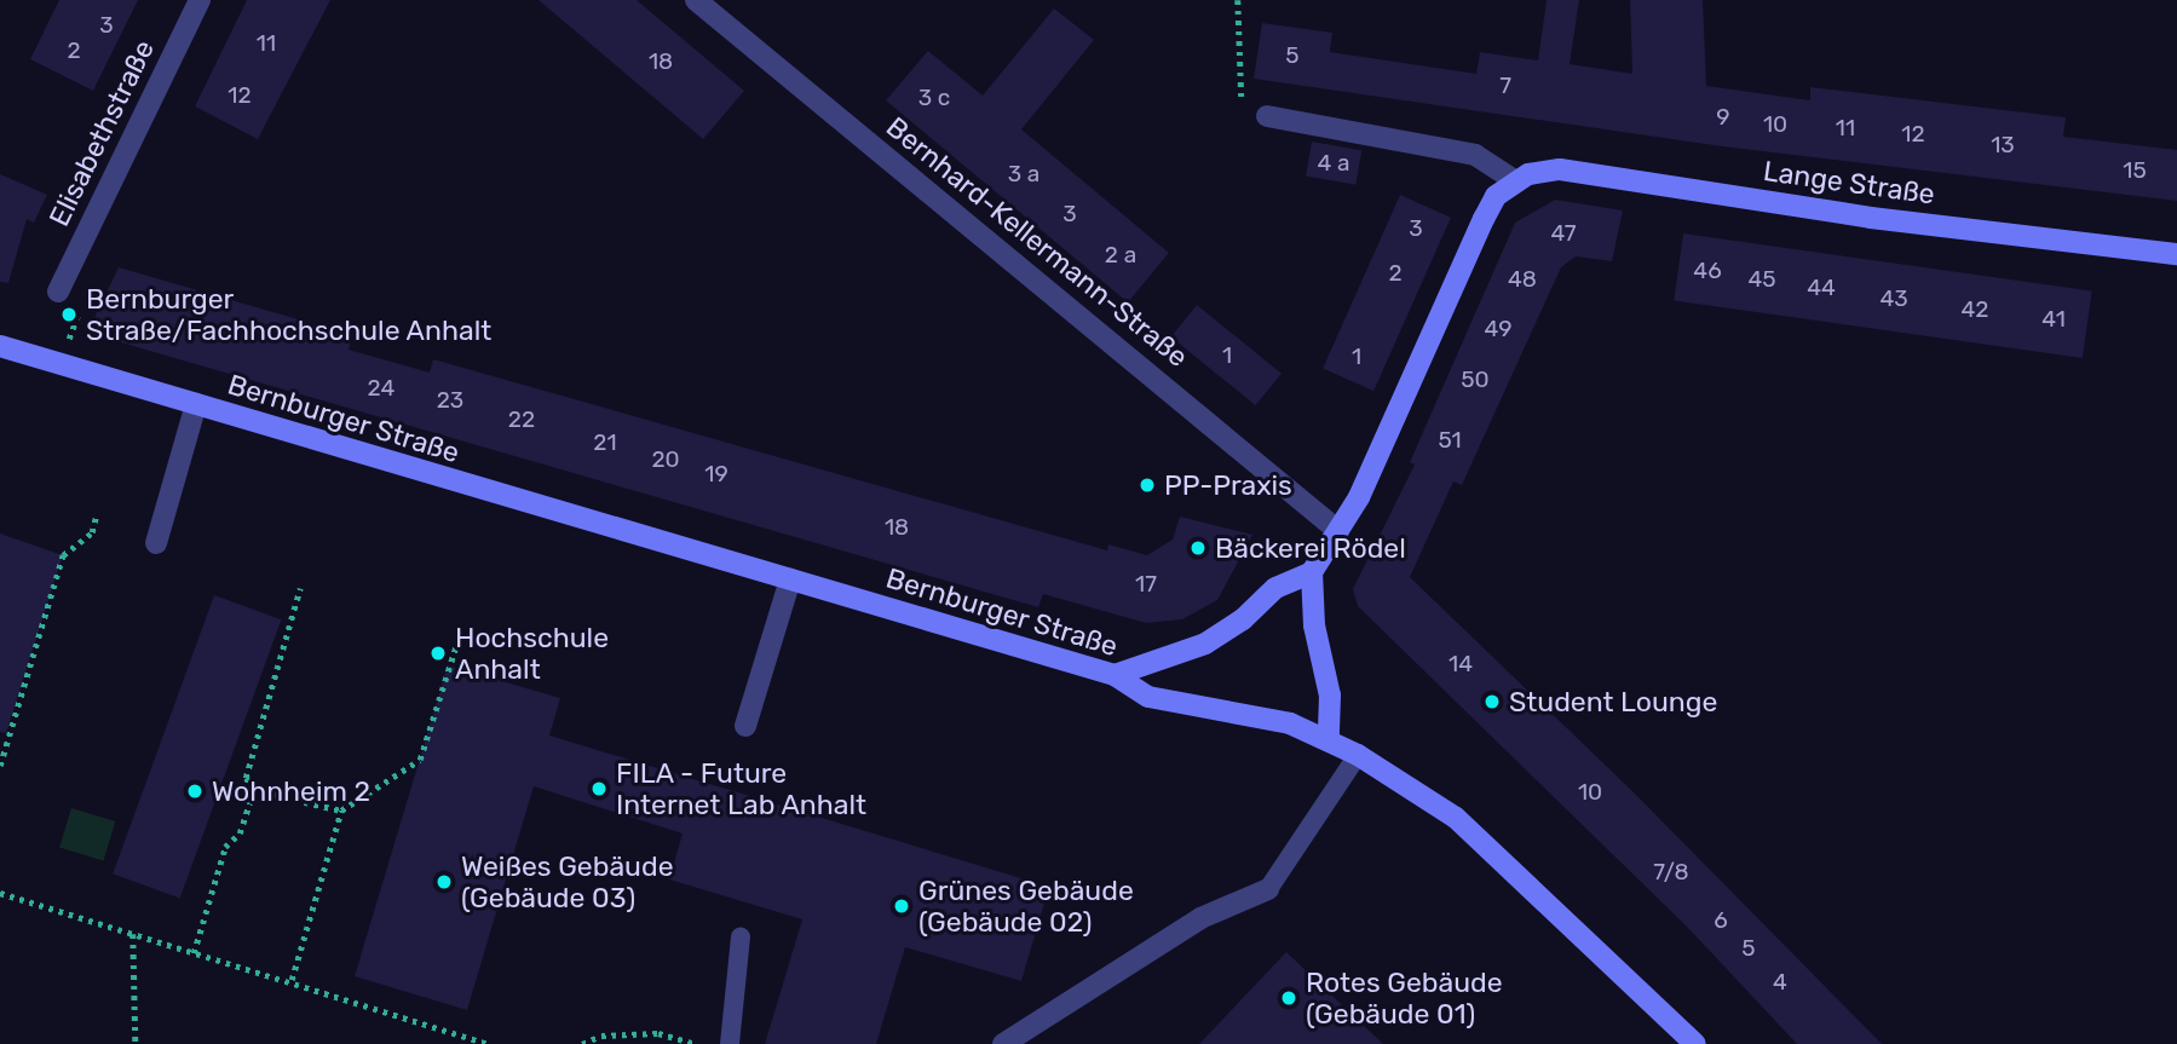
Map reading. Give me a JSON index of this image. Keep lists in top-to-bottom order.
{
  "streets": {
    "main road": ["Lange Straße", "Bernburger Straße"],
    "street": ["Elisabethstraße", "Bernhard-Kellermann-Straße"]
  },
  "places": [
    "Bernburger Straße/Fachhochschule Anhalt",
    "PP-Praxis",
    "Bäckerei Rödel",
    "Hochschule Anhalt",
    "Student Lounge",
    "FILA - Future Internet Lab Anhalt",
    "Wohnheim 2",
    "Weißes Gebäude (Gebäude 03)",
    "Grünes Gebäude (Gebäude 02)",
    "Rotes Gebäude (Gebäude 01)"
  ],
  "house_numbers": [
    "3",
    "11",
    "2",
    "5",
    "18",
    "7",
    "12",
    "3 c",
    "9",
    "10",
    "11",
    "12",
    "13",
    "4 a",
    "15",
    "3 a",
    "3",
    "3",
    "47",
    "2 a",
    "46",
    "2",
    "48",
    "45",
    "44",
    "43",
    "42",
    "41",
    "49",
    "1",
    "1",
    "50",
    "24",
    "23",
    "22",
    "51",
    "21",
    "20",
    "19",
    "18",
    "17",
    "14",
    "10",
    "7/8",
    "6",
    "5",
    "4"
  ]
}
